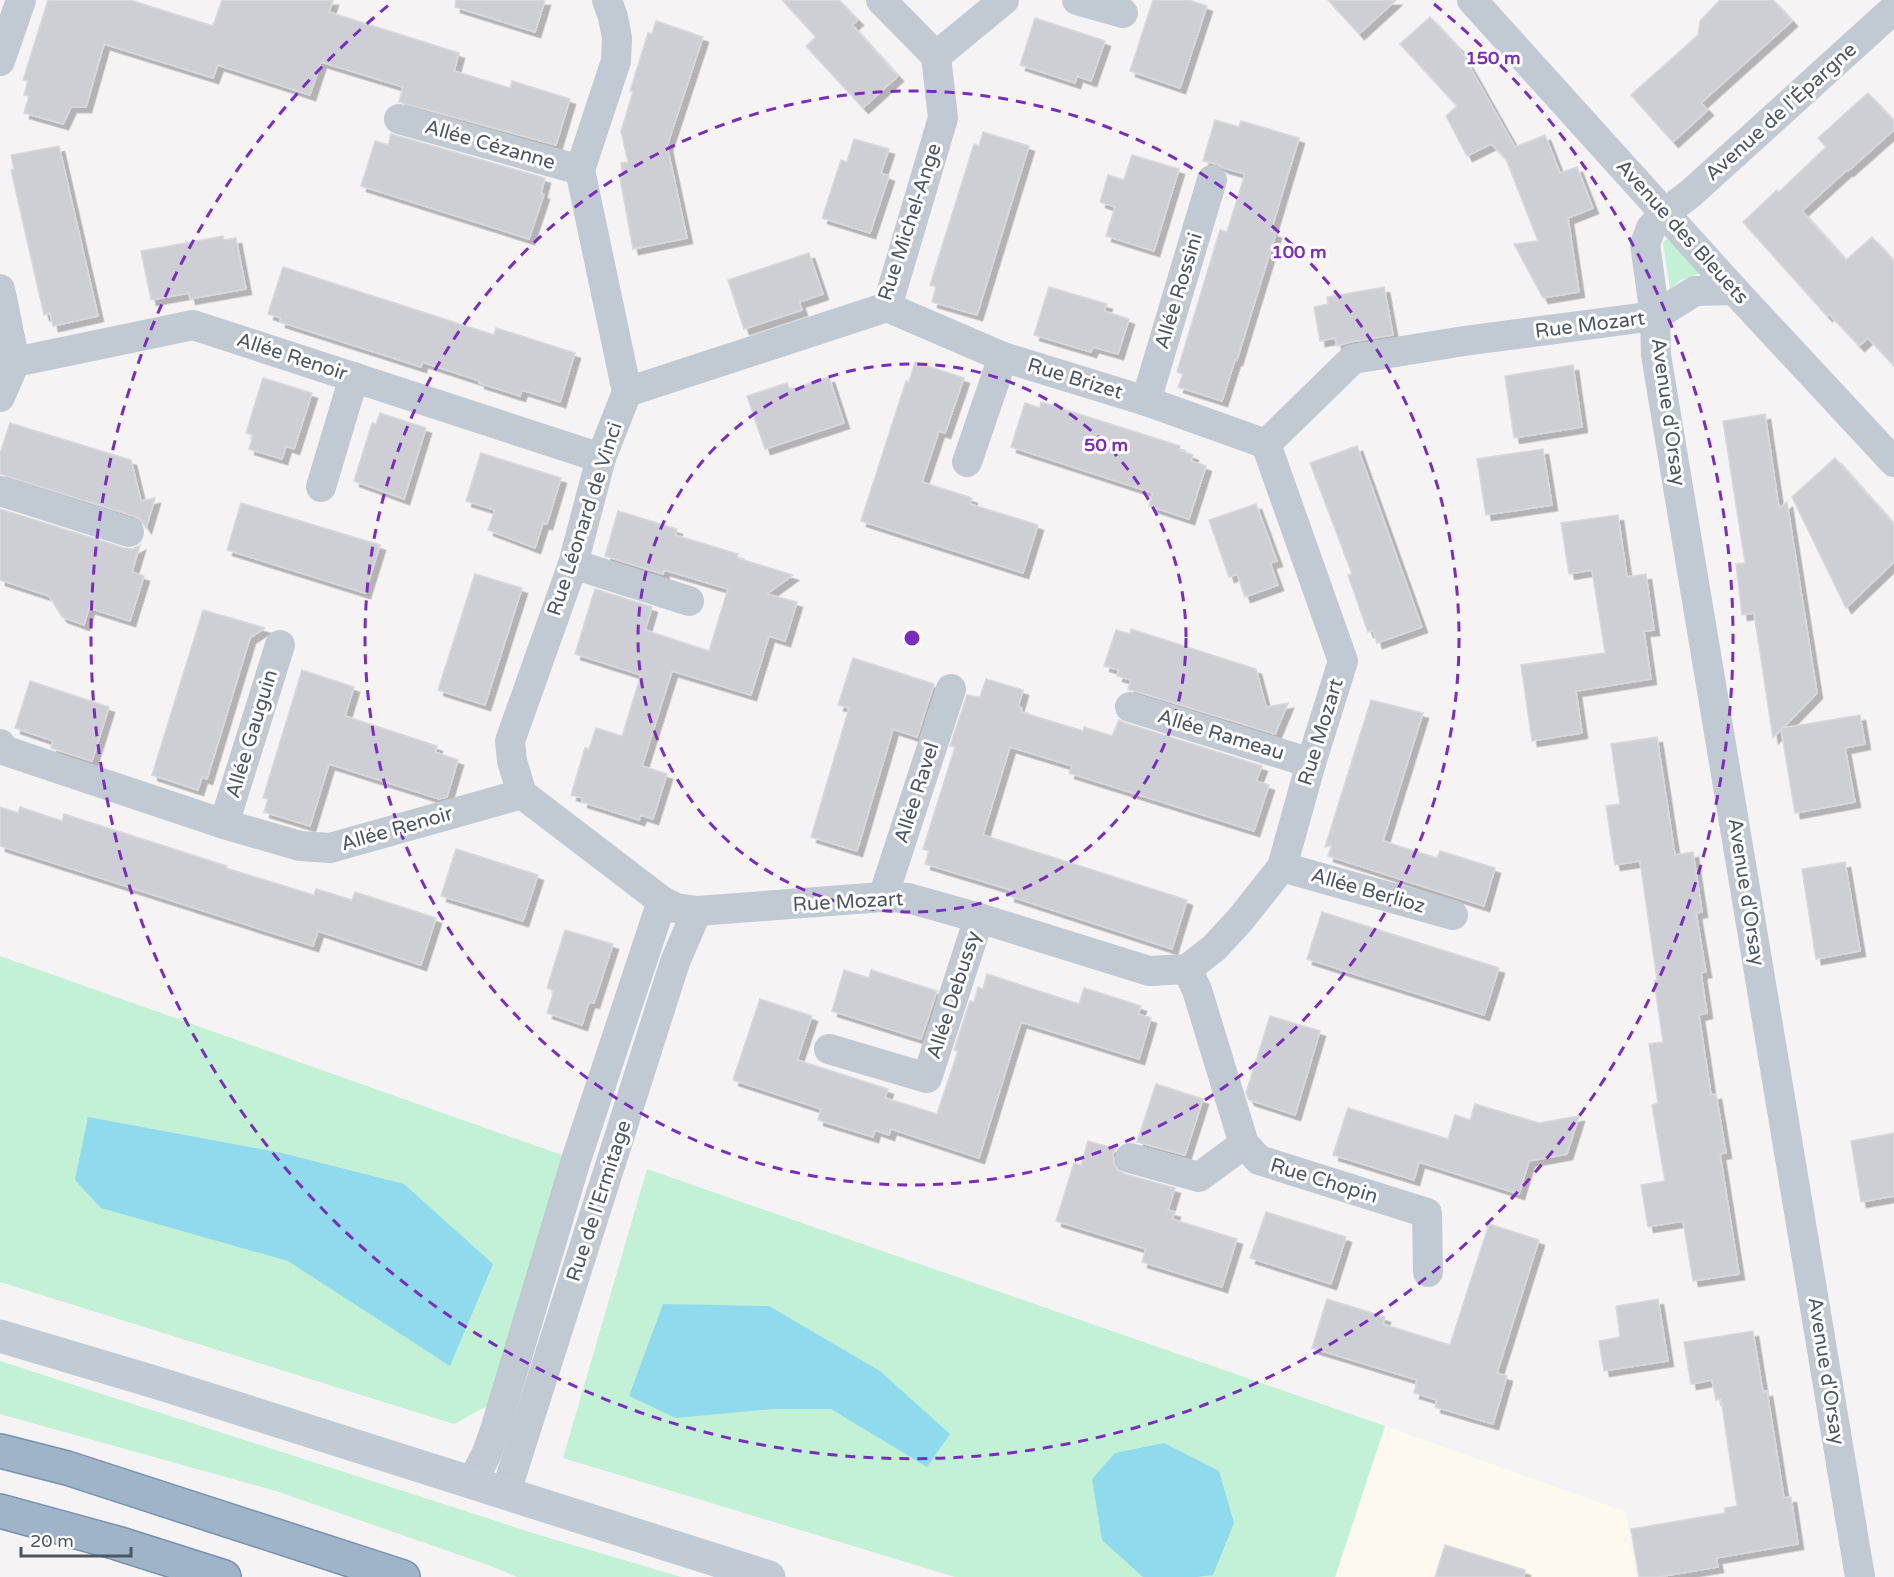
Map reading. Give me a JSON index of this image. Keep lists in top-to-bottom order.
{
  "streets": {
    "street": [
      "Avenue de l'Épargne",
      "Allée Cézanne",
      "Rue Michel-Ange",
      "Avenue des Bleuets",
      "Allée Rossini",
      "Rue Mozart",
      "Allée Renoir",
      "Rue Brizet",
      "Avenue d'Orsay",
      "Rue Léonard de Vinci",
      "Allée Gauguin",
      "Allée Rameau",
      "Allée Ravel",
      "Allée Berlioz",
      "Allée Debussy",
      "Rue Chopin",
      "Rue de l'Ermitage"
    ]
  },
  "crossings": [
    ["Avenue de l'Épargne", "Avenue des Bleuets"],
    ["Avenue de l'Épargne", "Avenue d'Orsay"],
    ["Rue Michel-Ange", "Rue Brizet"],
    ["Rue Michel-Ange", "Rue Léonard de Vinci"],
    ["Avenue des Bleuets", "Rue Mozart"],
    ["Avenue des Bleuets", "Avenue d'Orsay"],
    ["Allée Rossini", "Rue Brizet"],
    ["Rue Mozart", "Rue Brizet"],
    ["Rue Mozart", "Avenue d'Orsay"],
    ["Rue Mozart", "Allée Rameau"],
    ["Rue Mozart", "Allée Ravel"],
    ["Rue Mozart", "Allée Berlioz"],
    ["Rue Mozart", "Allée Debussy"],
    ["Rue Mozart", "Rue de l'Ermitage"],
    ["Allée Renoir", "Rue Léonard de Vinci"],
    ["Allée Renoir", "Allée Gauguin"]
  ],
  "scale_bar": "20 m",
  "rings": ["150 m", "100 m", "50 m"]
}
